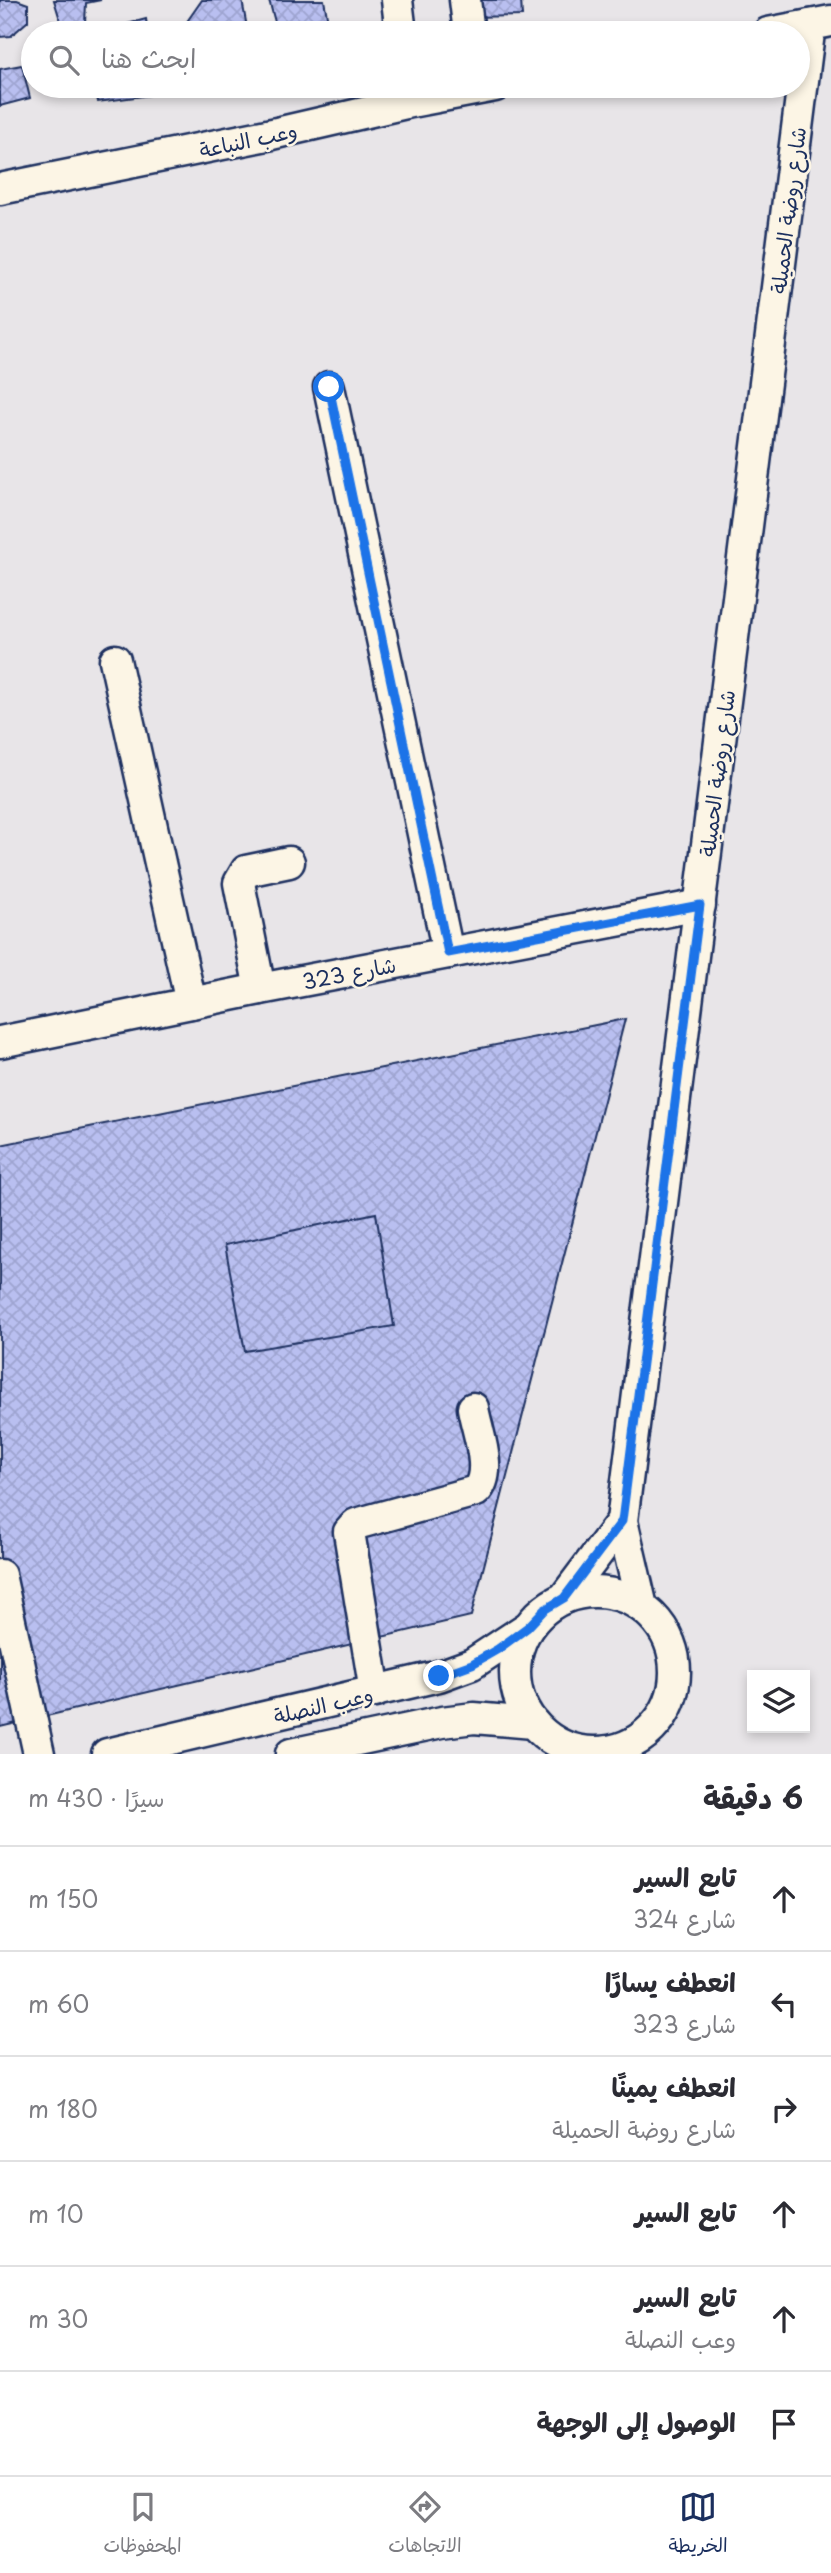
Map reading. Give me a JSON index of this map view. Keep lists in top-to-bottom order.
{
  "streets": {
    "street": [
      "وعب النباعة",
      "شارع روضة الحميلة",
      "شارع 323",
      "وعب النصلة"
    ]
  },
  "crossings": [
    ["شارع روضة الحميلة", "شارع 323"],
    ["شارع روضة الحميلة", "وعب النصلة"]
  ],
  "page": {
    "search": "ابحث هنا",
    "heading": ["6 دقيقة", "سيرًا · 430 m"],
    "list": [
      ["تابع السير", "شارع 324", "150 m"],
      ["انعطف يسارًا", "شارع 323", "60 m"],
      ["انعطف يمينًا", "شارع روضة الحميلة", "180 m"],
      ["تابع السير", "10 m"],
      ["تابع السير", "وعب النصلة", "30 m"],
      "الوصول إلى الوجهة"
    ],
    "nav": ["الخريطة", "الاتجاهات", "المحفوظات"]
  }
}
